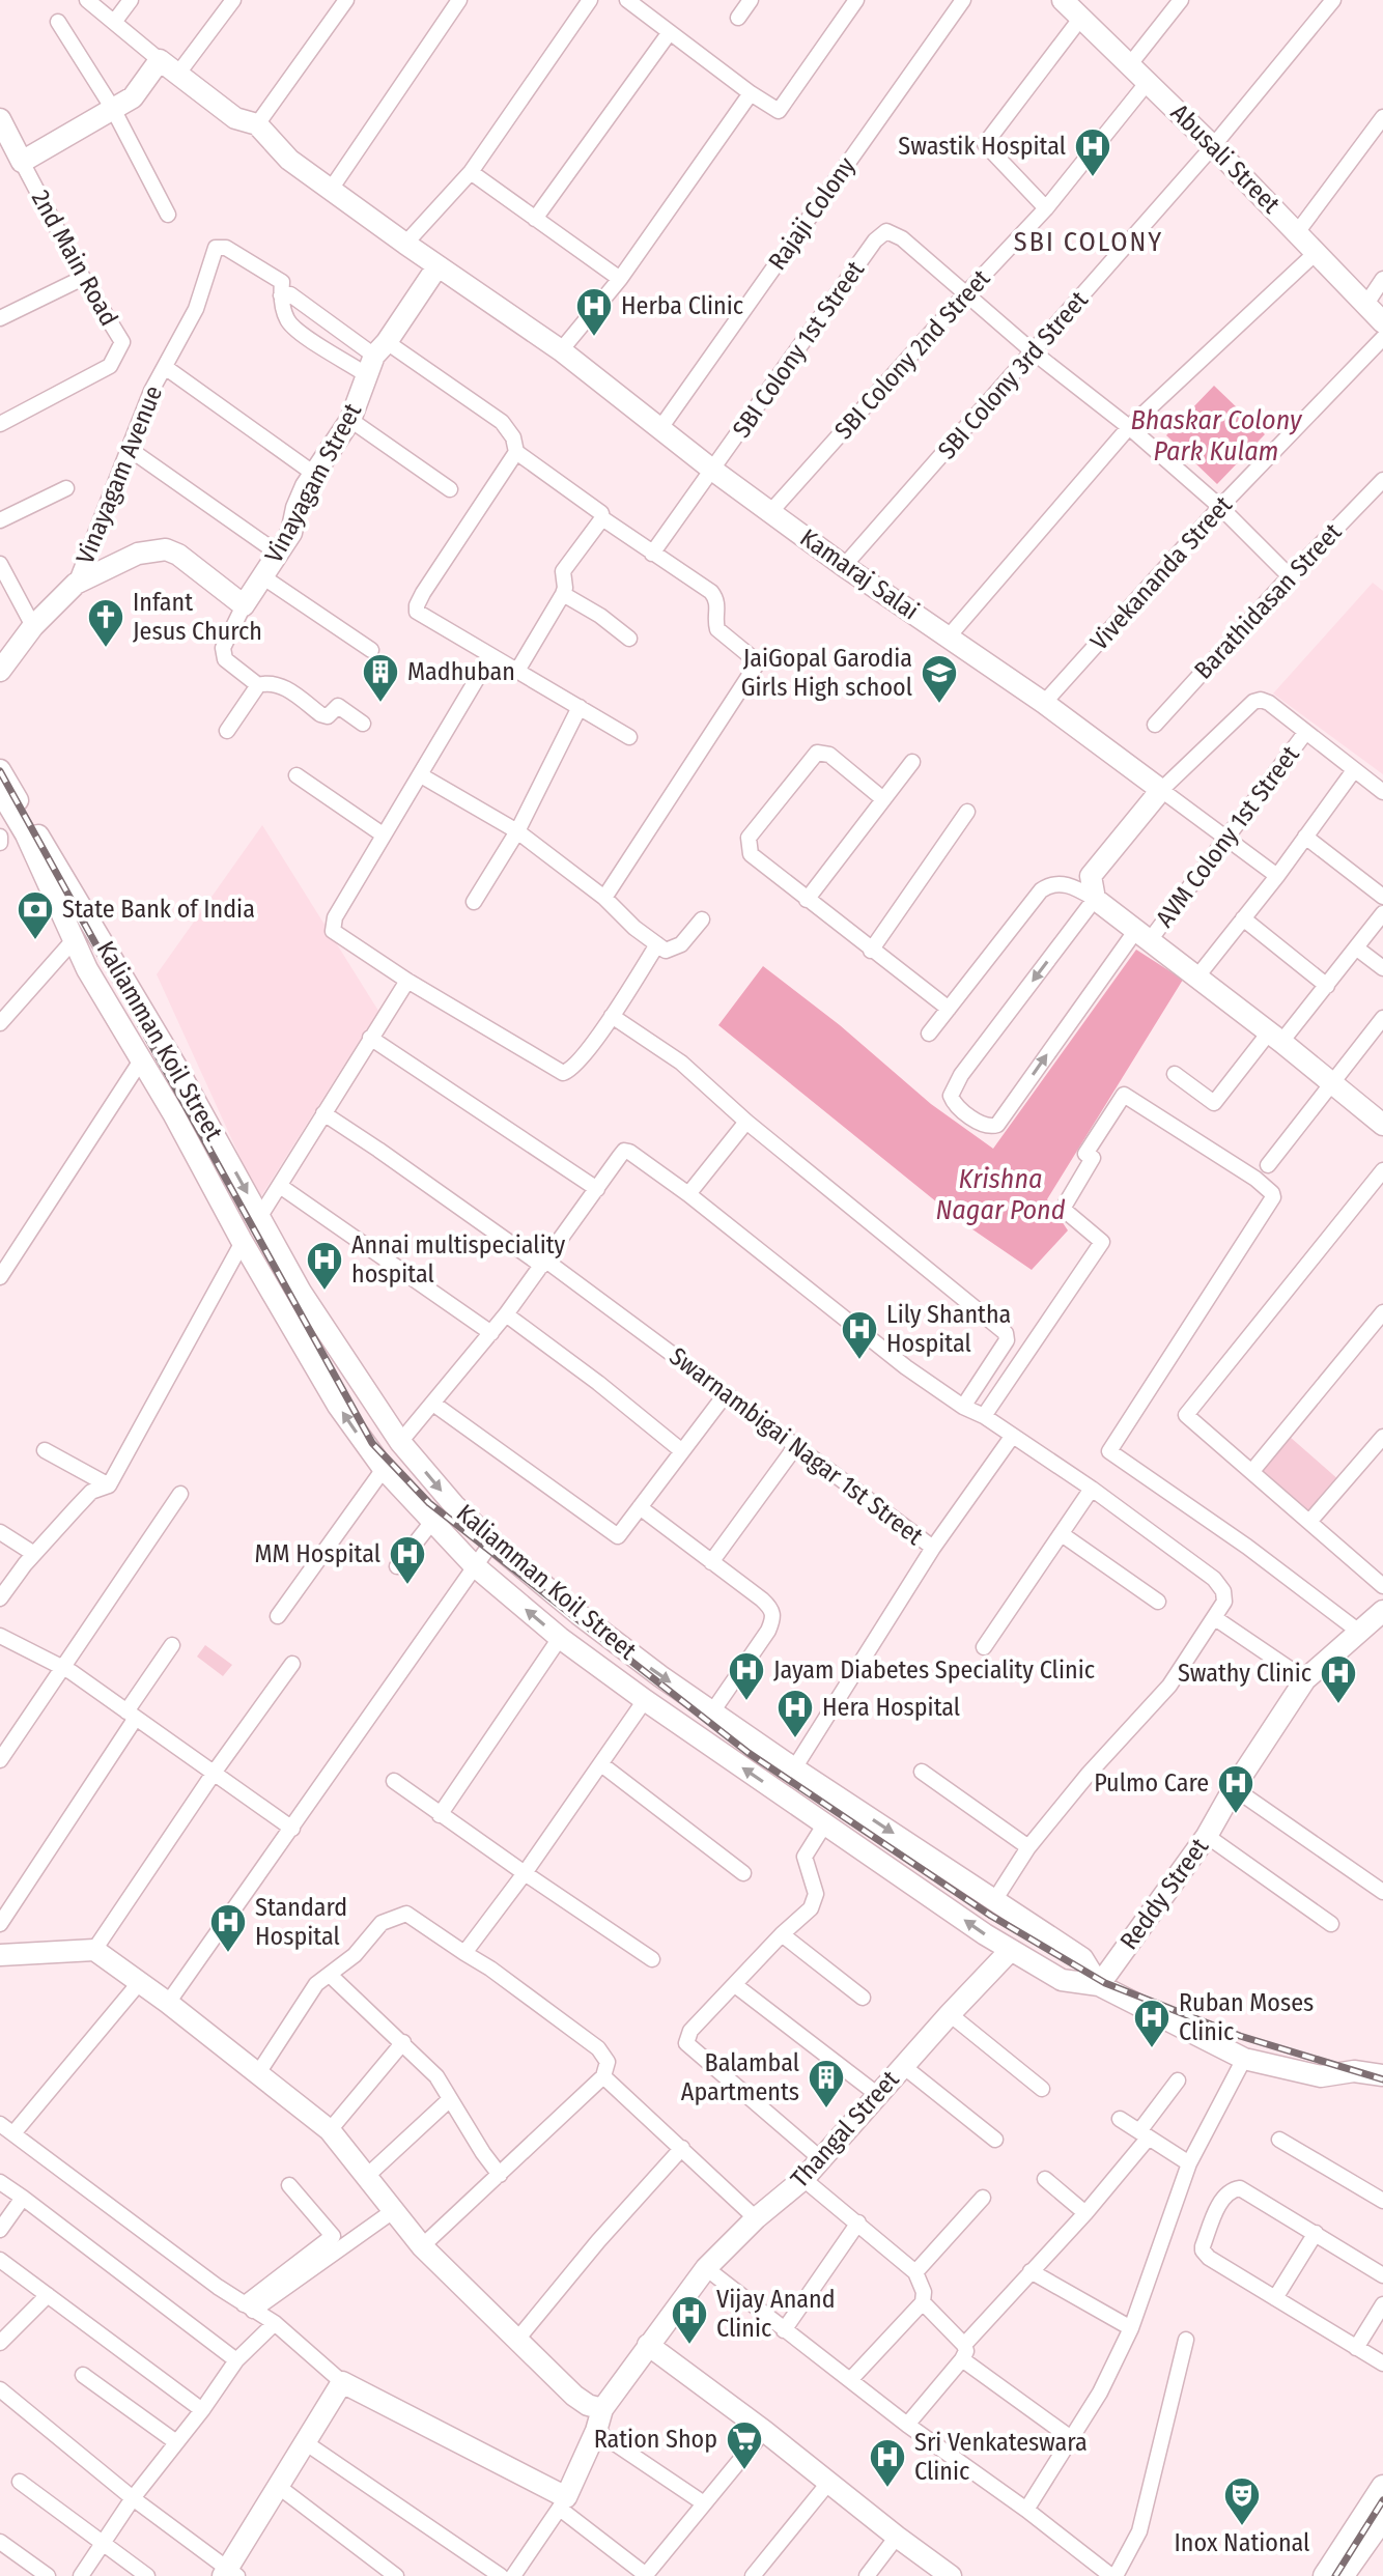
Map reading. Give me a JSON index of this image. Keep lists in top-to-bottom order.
{
  "streets": {
    "street": [
      "Abusali Street",
      "Rajaji Colony",
      "2nd Main Road",
      "SBI Colony 1st Street",
      "SBI Colony 2nd Street",
      "SBI Colony 3rd Street",
      "Vinayagam Avenue",
      "Vinayagam Street",
      "Vivekananda Street",
      "Kamaraj Salai",
      "Barathidasan Street",
      "AVM Colony 1st Street",
      "Kaliamman Koil Street",
      "Swarnambigai Nagar 1st Street",
      "Reddy Street",
      "Thangal Street"
    ]
  },
  "crossings": [
    ["Abusali Street", "SBI Colony 2nd Street"],
    ["Abusali Street", "SBI Colony 3rd Street"],
    ["Rajaji Colony", "Kamaraj Salai"],
    ["SBI Colony 1st Street", "SBI Colony 2nd Street"],
    ["SBI Colony 1st Street", "Kamaraj Salai"],
    ["SBI Colony 2nd Street", "Kamaraj Salai"],
    ["SBI Colony 3rd Street", "Kamaraj Salai"],
    ["Vinayagam Street", "Kamaraj Salai"],
    ["Vivekananda Street", "Kamaraj Salai"],
    ["Kaliamman Koil Street", "Reddy Street"],
    ["Kaliamman Koil Street", "Thangal Street"]
  ],
  "districts": ["SBI COLONY"],
  "water": ["Bhaskar Colony Park Kulam", "Krishna Nagar Pond"],
  "places": {
    "hospital": [
      "Swastik Hospital",
      "Herba Clinic",
      "Annai multispeciality hospital",
      "Lily Shantha Hospital",
      "MM Hospital",
      "Jayam Diabetes Speciality Clinic",
      "Swathy Clinic",
      "Hera Hospital",
      "Pulmo Care",
      "Standard Hospital",
      "Ruban Moses Clinic",
      "Vijay Anand Clinic",
      "Sri Venkateswara Clinic"
    ],
    "church": ["Infant Jesus Church"],
    "building": ["Madhuban", "Balambal Apartments"],
    "school or university": ["JaiGopal Garodia Girls High school"],
    "bank": ["State Bank of India"],
    "supermarket": ["Ration Shop"],
    "theatre": ["Inox National"]
  }
}
